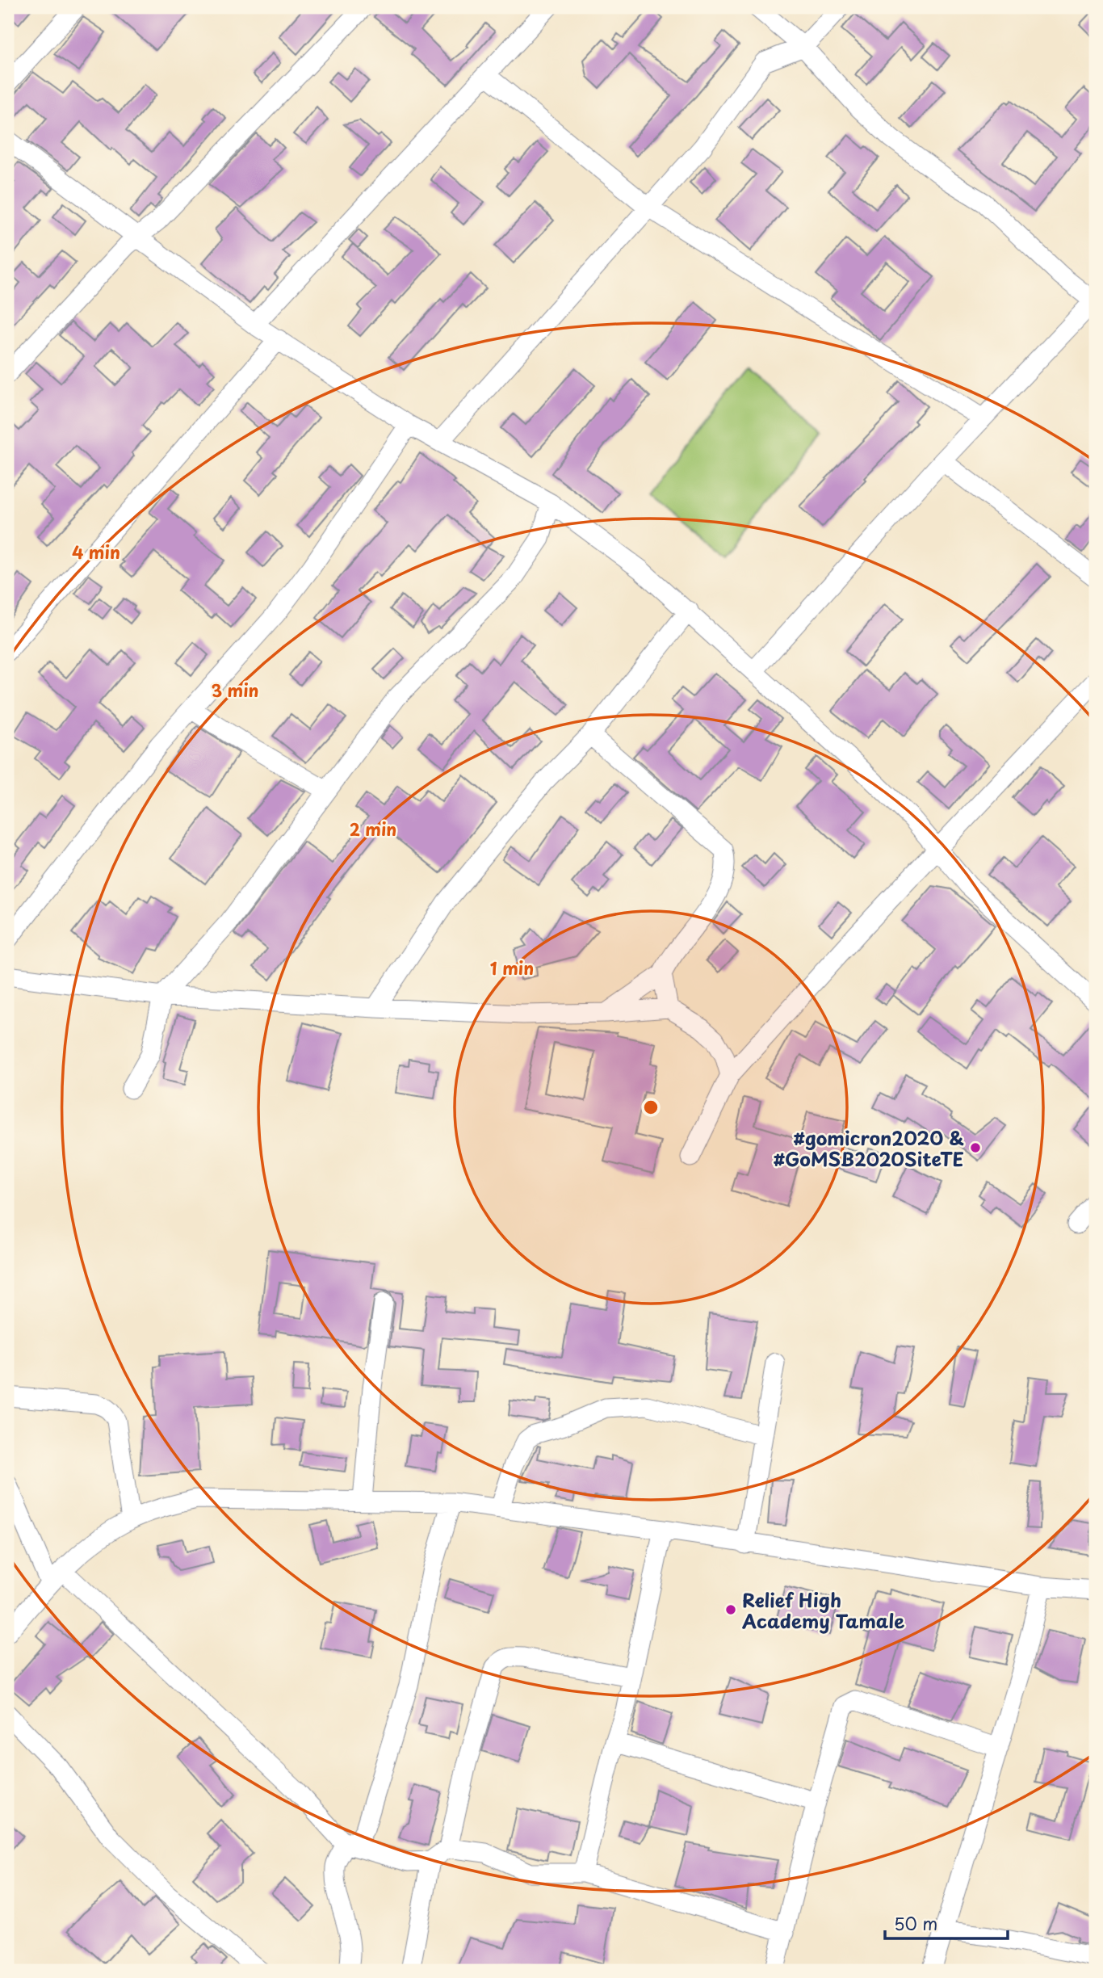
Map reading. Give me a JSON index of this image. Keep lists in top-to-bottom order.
{
  "places": ["#gomicron2020 & #GoMSB2020SiteTE", "Relief High Academy Tamale"],
  "scale_bar": "50 m",
  "rings": [
    "4 min",
    "3 min",
    "2 min",
    "1 min"
  ]
}
